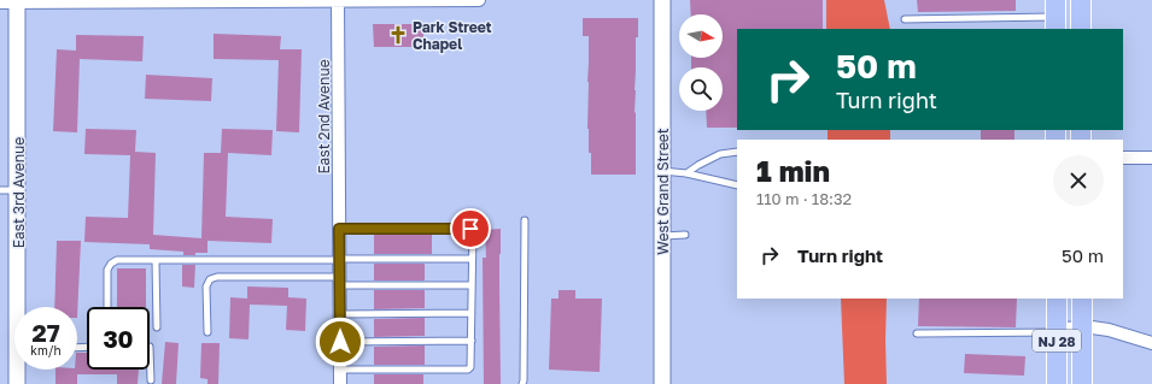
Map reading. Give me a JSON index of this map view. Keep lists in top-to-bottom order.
{
  "streets": {
    "main road": ["NJ 28"],
    "street": ["East 2nd Avenue", "West Grand Street", "East 3rd Avenue"]
  },
  "places": {
    "church": ["Park Street Chapel"]
  },
  "north": "right",
  "page": {
    "turn": ["50 m", "Turn right"],
    "heading": ["1 min", "110 m · 18:32"],
    "list": [
      {
        "name": "Turn right",
        "value": "50 m"
      }
    ],
    "speed": "27 km/h",
    "limit": "30"
  }
}
